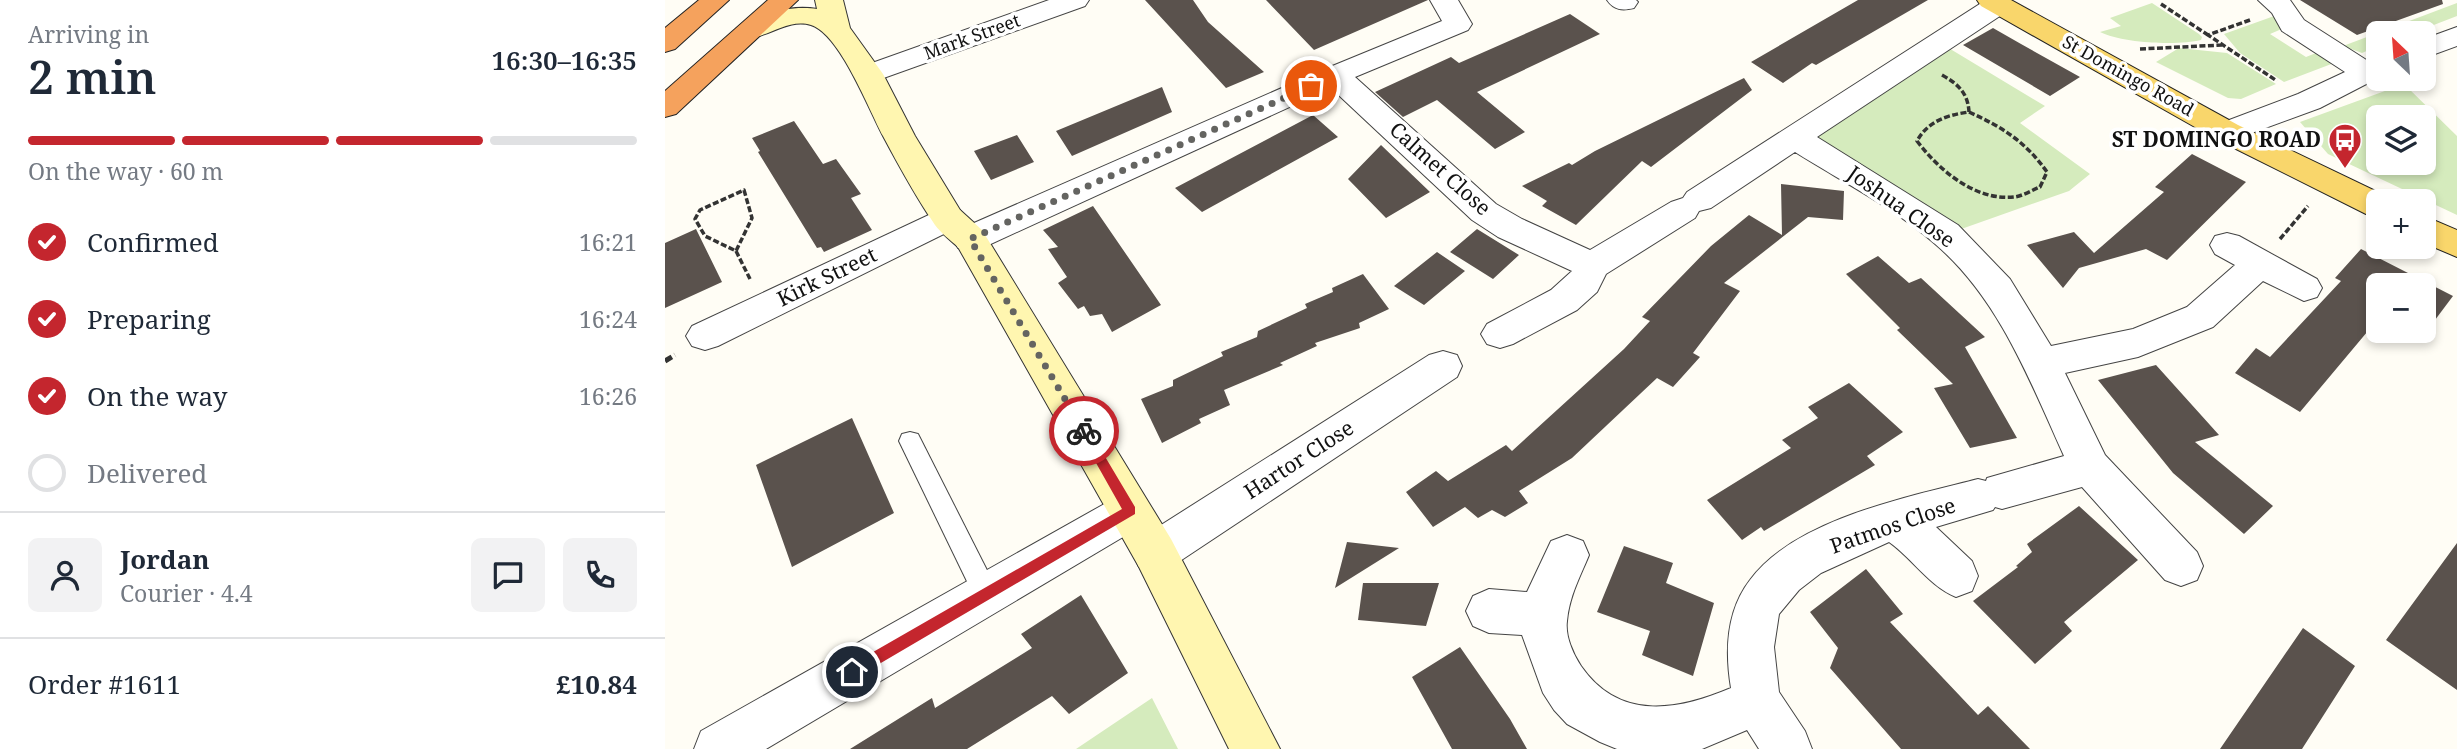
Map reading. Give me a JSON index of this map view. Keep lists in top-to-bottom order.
{
  "streets": {
    "main road": ["St Domingo Road"],
    "street": [
      "Mark Street",
      "Calmet Close",
      "Joshua Close",
      "Kirk Street",
      "Hartor Close",
      "Patmos Close"
    ]
  },
  "crossings": [
    ["Calmet Close", "Kirk Street"],
    ["Joshua Close", "Patmos Close"]
  ],
  "places": {
    "bus stop": ["ST DOMINGO ROAD"]
  },
  "north": "top left",
  "page": {
    "heading": ["2 min", "Arriving in", "16:30–16:35"],
    "panel": [
      "Jordan",
      "Courier · 4.4",
      "Order #1611",
      "£10.84"
    ],
    "map_buttons": ["+", "−"],
    "bar": "On the way · 60 m",
    "list": [
      ["Confirmed", "16:21"],
      ["Preparing", "16:24"],
      ["On the way", "16:26"],
      "Delivered"
    ]
  }
}
